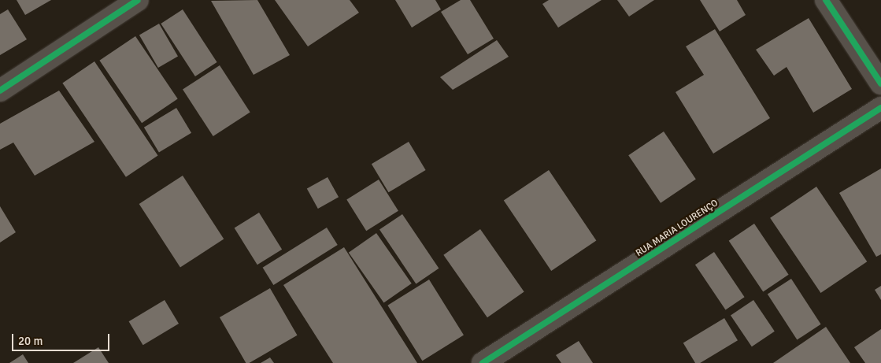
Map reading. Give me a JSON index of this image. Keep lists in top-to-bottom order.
{
  "streets": {
    "street": ["RUA MARIA LOURENÇO"]
  },
  "scale_bar": "20 m"
}
